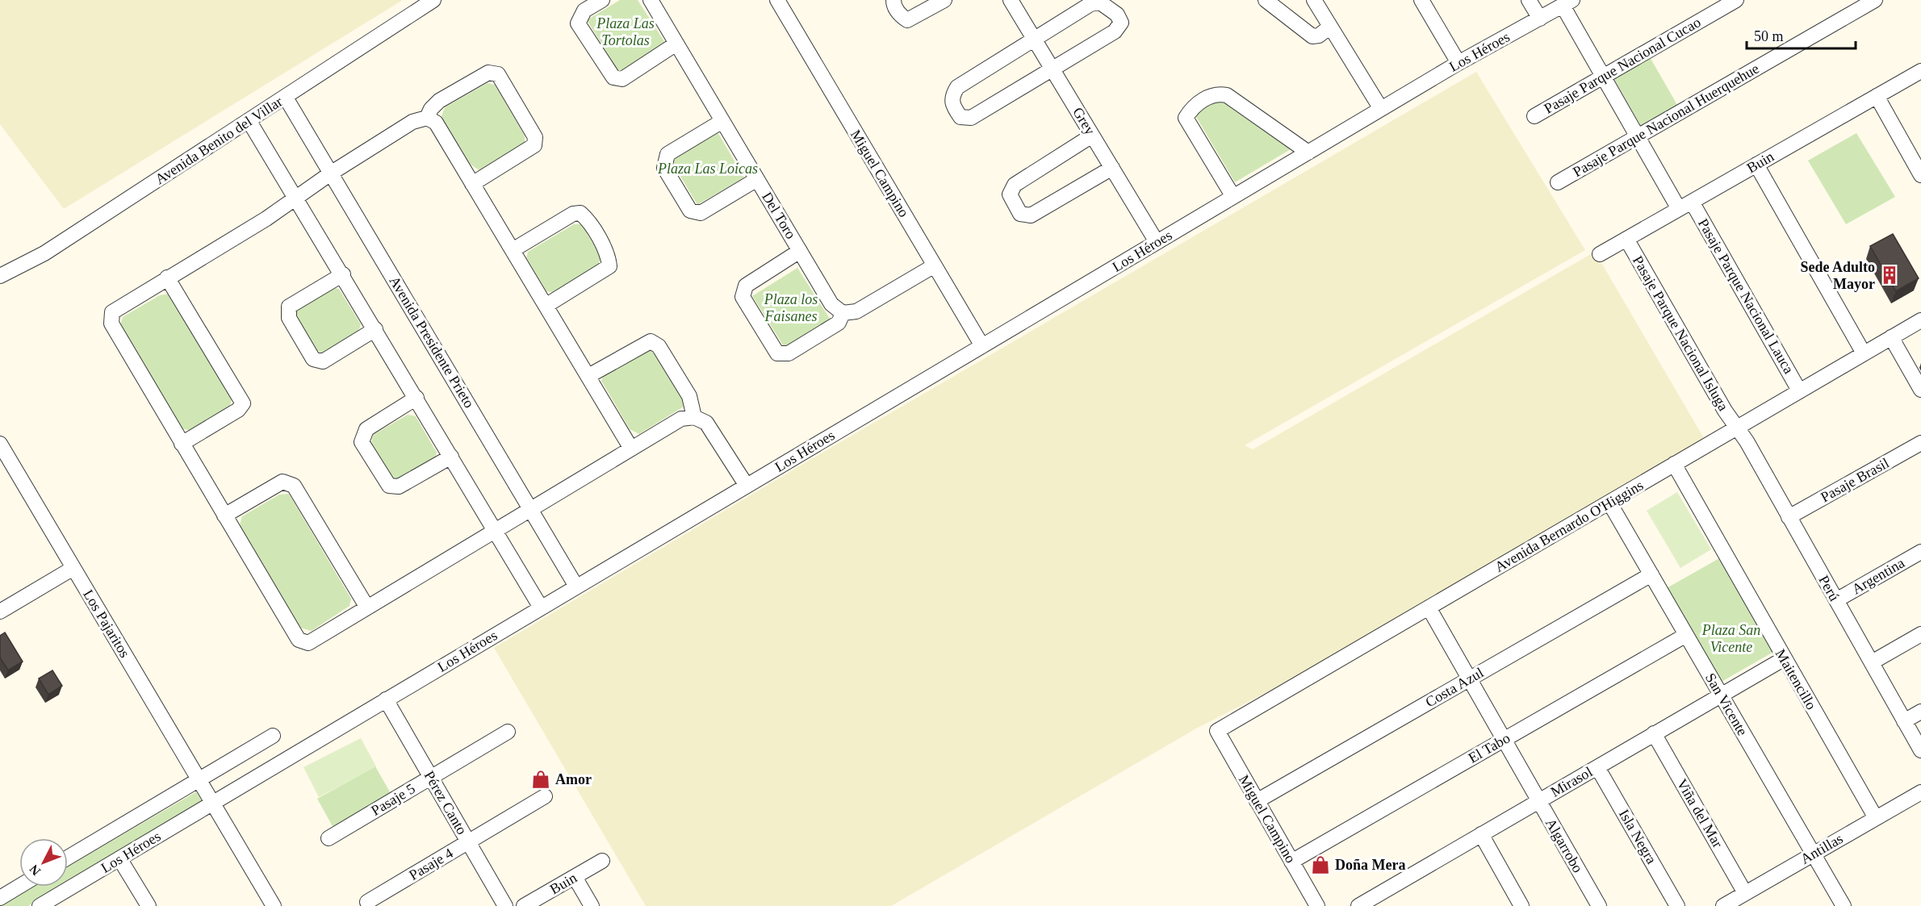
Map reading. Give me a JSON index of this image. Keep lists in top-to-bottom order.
{
  "streets": {
    "street": [
      "Los Héroes",
      "Pasaje Parque Nacional Cucao",
      "Pasaje Parque Nacional Huerquehue",
      "Grey",
      "Avenida Benito del Villar",
      "Buin",
      "Miguel Campino",
      "Del Toro",
      "Pasaje Parque Nacional Lauca",
      "Pasaje Parque Nacional Isluga",
      "Avenida Presidente Prieto",
      "Pasaje Brasil",
      "Avenida Bernardo O'Higgins",
      "Argentina",
      "Perú",
      "Los Pajaritos",
      "Maitencillo",
      "Costa Azul",
      "San Vicente",
      "El Tabo",
      "Mirasol",
      "Pasaje 5",
      "Pérez Canto",
      "Viña del Mar",
      "Isla Negra",
      "Algarrobo",
      "Antillas",
      "Pasaje 4"
    ]
  },
  "crossings": [
    ["Los Héroes", "Grey"],
    ["Los Héroes", "Miguel Campino"],
    ["Los Héroes", "Avenida Presidente Prieto"],
    ["Los Héroes", "Los Pajaritos"],
    ["Los Héroes", "Pérez Canto"],
    ["Avenida Benito del Villar", "Avenida Presidente Prieto"],
    ["Buin", "Pasaje Parque Nacional Lauca"],
    ["Buin", "Pasaje Parque Nacional Isluga"],
    ["Miguel Campino", "Avenida Bernardo O'Higgins"],
    ["Miguel Campino", "Costa Azul"],
    ["Miguel Campino", "El Tabo"],
    ["Pasaje Parque Nacional Lauca", "Avenida Bernardo O'Higgins"],
    ["Pasaje Parque Nacional Isluga", "Avenida Bernardo O'Higgins"],
    ["Pasaje Parque Nacional Isluga", "Perú"],
    ["Pasaje Brasil", "Perú"],
    ["Avenida Bernardo O'Higgins", "Perú"],
    ["Avenida Bernardo O'Higgins", "Maitencillo"],
    ["Avenida Bernardo O'Higgins", "San Vicente"],
    ["Avenida Bernardo O'Higgins", "Algarrobo"],
    ["Argentina", "Perú"],
    ["Maitencillo", "Mirasol"],
    ["Maitencillo", "Antillas"],
    ["Costa Azul", "San Vicente"],
    ["Costa Azul", "Algarrobo"],
    ["San Vicente", "El Tabo"],
    ["San Vicente", "Mirasol"],
    ["San Vicente", "Antillas"],
    ["El Tabo", "Algarrobo"],
    ["Mirasol", "Viña del Mar"],
    ["Mirasol", "Isla Negra"],
    ["Mirasol", "Algarrobo"],
    ["Pasaje 5", "Pérez Canto"],
    ["Pérez Canto", "Pasaje 4"],
    ["Viña del Mar", "Antillas"]
  ],
  "parks": [
    "Plaza Las Tortolas",
    "Plaza Las Loicas",
    "Plaza los Faisanes",
    "Plaza San Vicente"
  ],
  "places": {
    "building": ["Sede Adulto Mayor"],
    "shop": ["Amor", "Doña Mera"]
  },
  "scale_bar": "50 m",
  "north": "bottom left"
}
